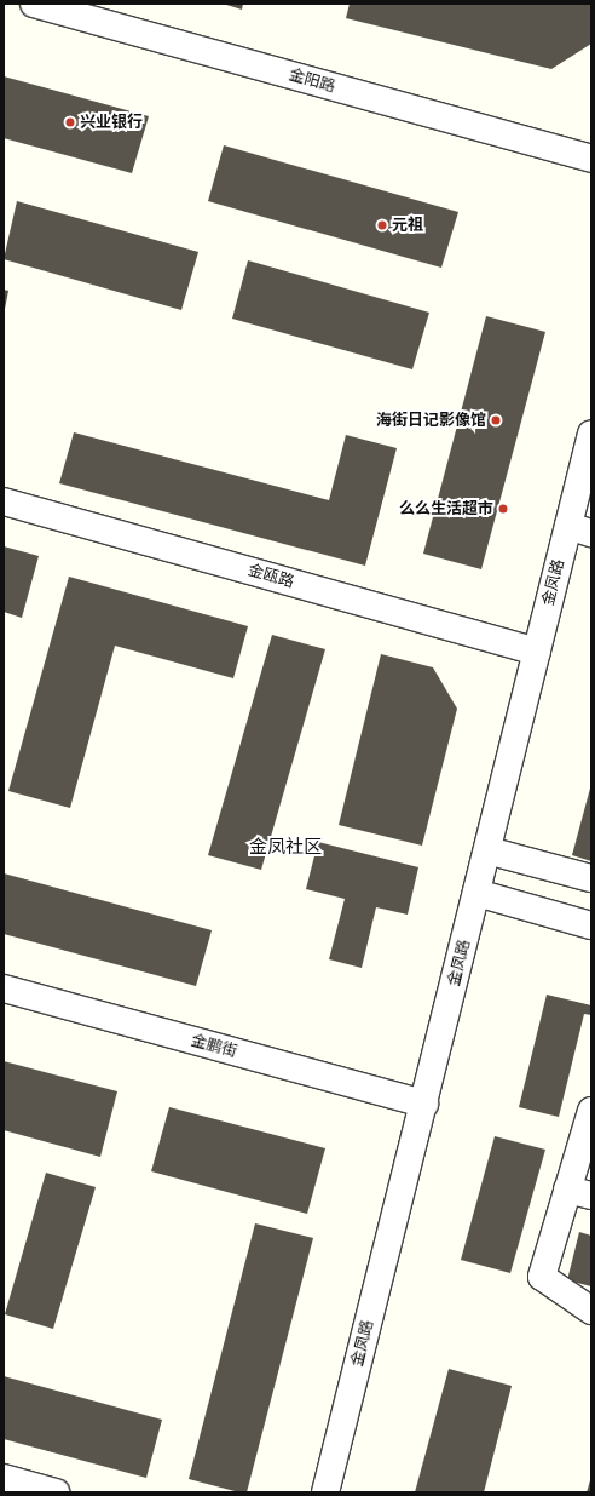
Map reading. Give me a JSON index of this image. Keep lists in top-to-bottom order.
{
  "streets": {
    "street": [
      "金阳路",
      "金瓯路",
      "金凤路",
      "金鹏街"
    ]
  },
  "crossings": [
    ["金瓯路", "金凤路"],
    ["金凤路", "金鹏街"]
  ],
  "districts": ["金凤社区"],
  "places": [
    "兴业银行",
    "元祖",
    "海街日记影像馆",
    "么么生活超市"
  ]
}
